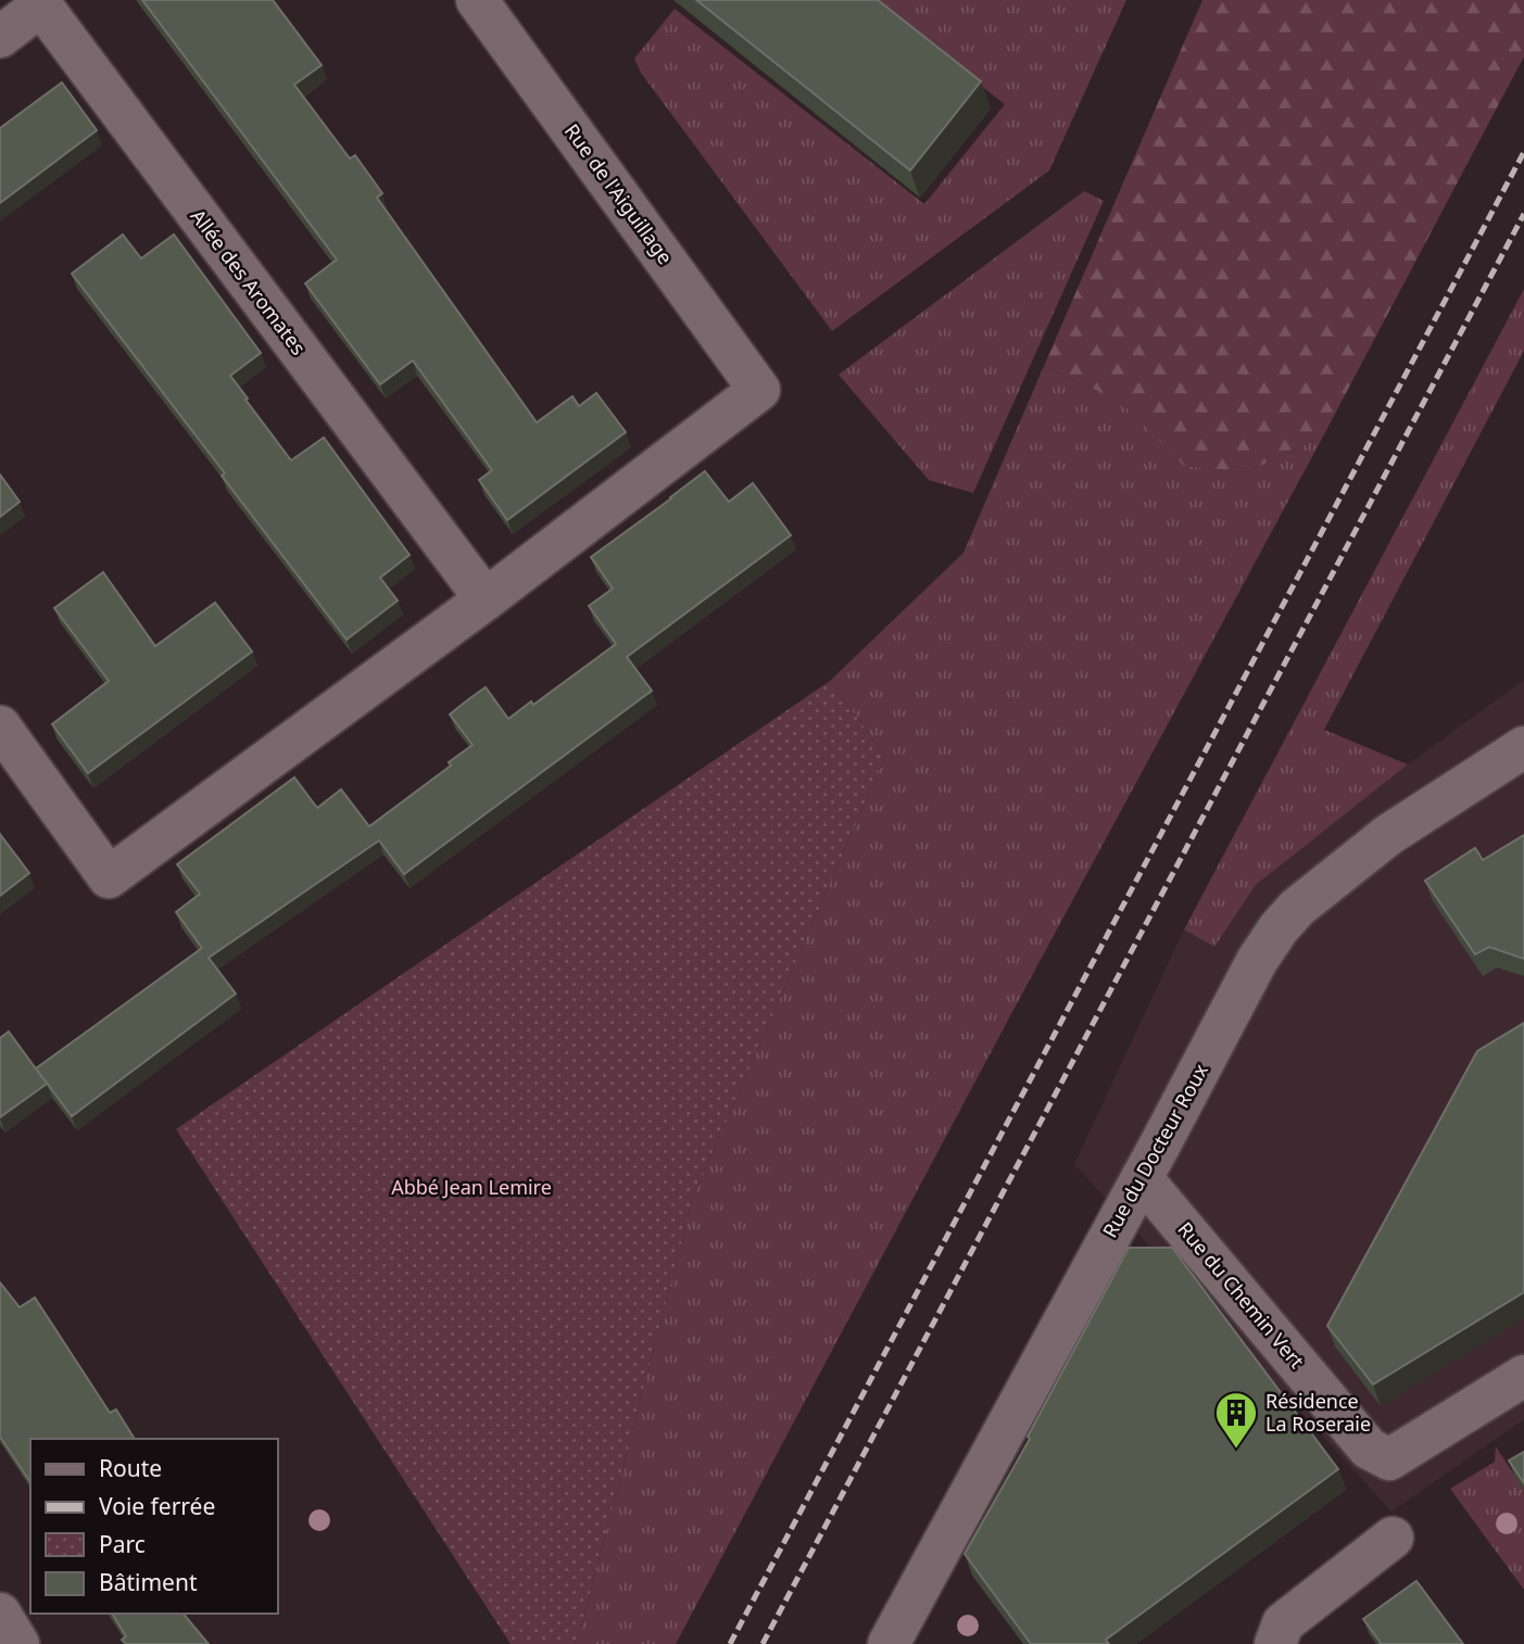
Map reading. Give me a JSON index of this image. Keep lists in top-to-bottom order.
{
  "streets": {
    "street": [
      "Rue de l'Aiguillage",
      "Allée des Aromates",
      "Rue du Docteur Roux",
      "Rue du Chemin Vert"
    ]
  },
  "crossings": [
    ["Rue de l'Aiguillage", "Allée des Aromates"],
    ["Rue du Docteur Roux", "Rue du Chemin Vert"]
  ],
  "parks": ["Abbé Jean Lemire"],
  "places": {
    "building": ["Résidence La Roseraie"]
  },
  "legend": [
    "Route",
    "Voie ferrée",
    "Parc",
    "Bâtiment"
  ]
}
